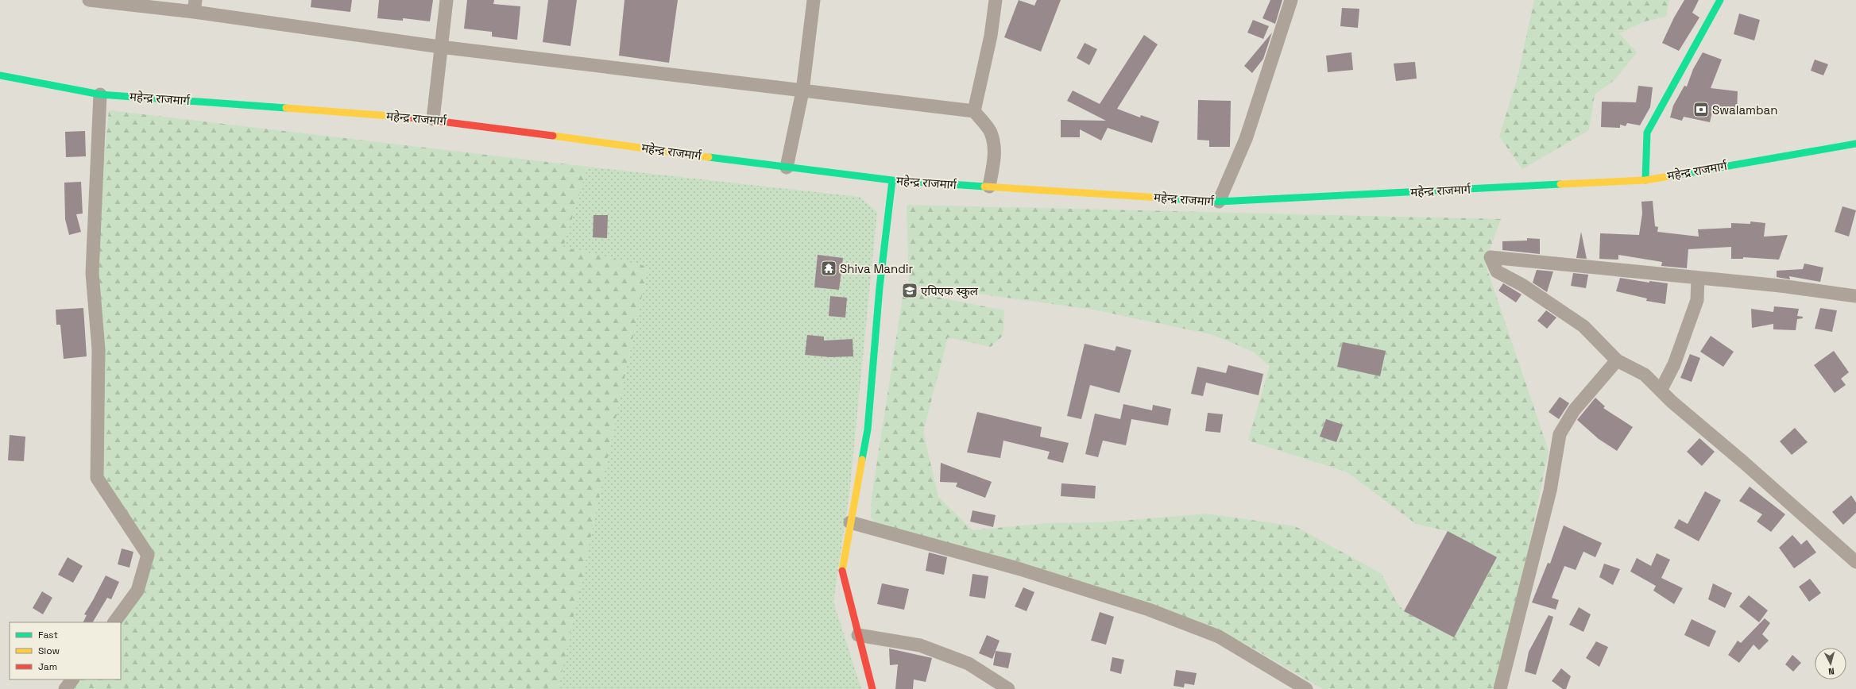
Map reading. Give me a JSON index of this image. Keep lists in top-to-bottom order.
{
  "streets": {
    "main road": ["महेन्द्र राजमार्ग"]
  },
  "places": {
    "bank": ["Swalamban"],
    "temple": ["Shiva Mandir"],
    "school or university": ["एपिएफ स्कुल"]
  },
  "legend": ["Fast", "Slow", "Jam"],
  "north": "bottom"
}
